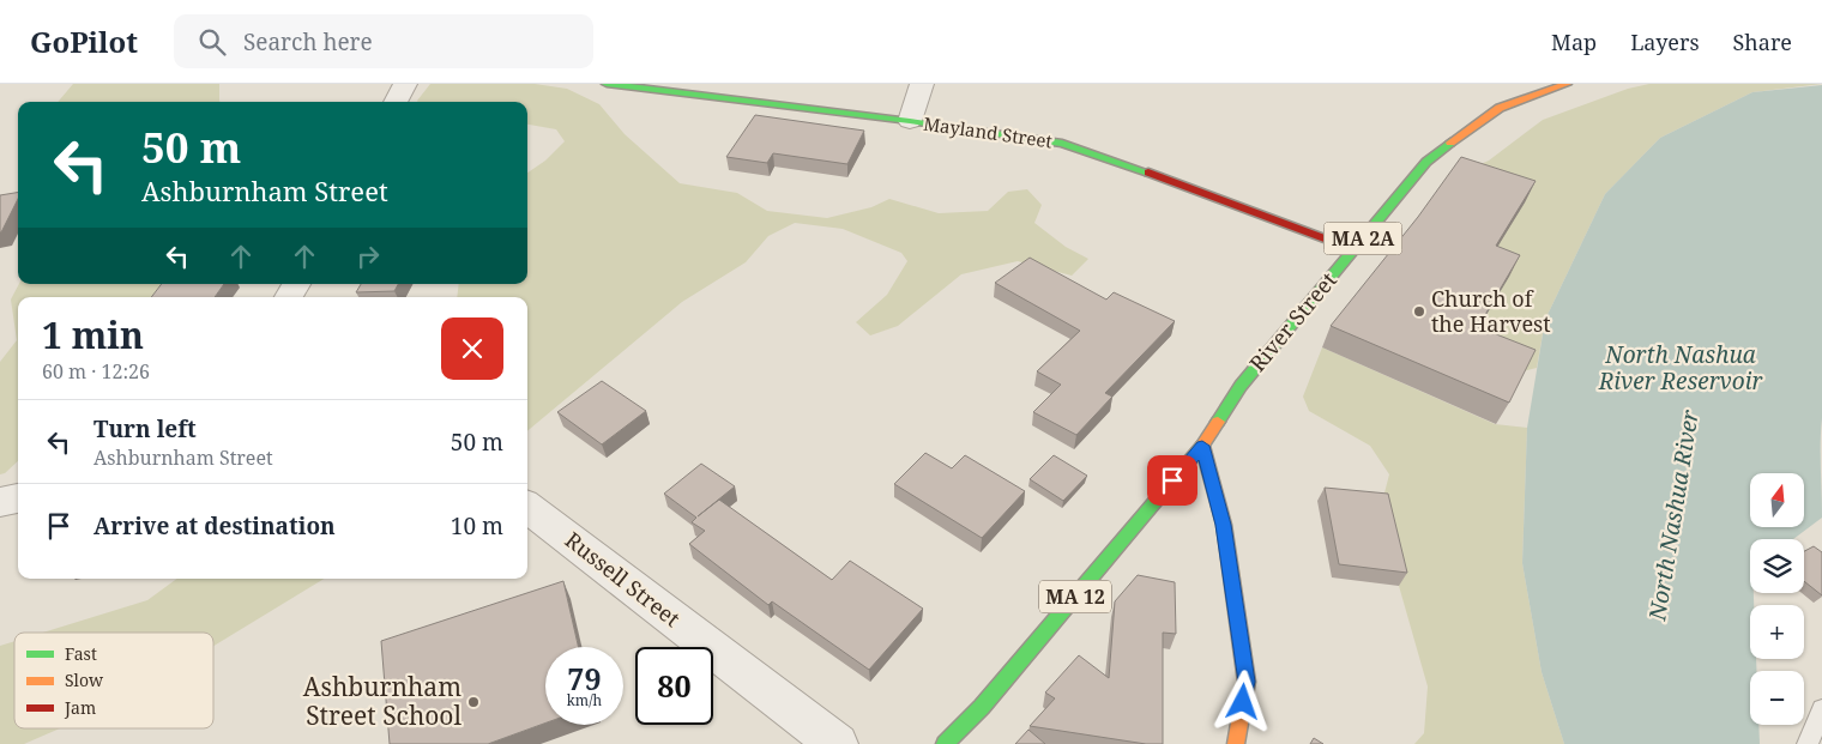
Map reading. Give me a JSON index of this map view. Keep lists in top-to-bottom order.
{
  "streets": {
    "main road": [
      "Mayland Street",
      "MA 2A",
      "River Street",
      "MA 12"
    ],
    "street": ["Russell Street"]
  },
  "crossings": [
    ["Mayland Street", "River Street"],
    ["River Street", "MA 12"]
  ],
  "water": ["North Nashua River Reservoir", "North Nashua River"],
  "places": ["Church of the Harvest", "Ashburnham Street School"],
  "legend": ["Fast", "Slow", "Jam"],
  "north": "top",
  "page": {
    "header": "GoPilot",
    "search": "Search here",
    "nav": ["Map", "Layers", "Share"],
    "turn": ["50 m", "Ashburnham Street"],
    "heading": ["1 min", "60 m · 12:26"],
    "list": [
      {
        "name": "Turn left",
        "note": "Ashburnham Street",
        "value": "50 m"
      },
      {
        "name": "Arrive at destination",
        "value": "10 m"
      }
    ],
    "map_buttons": ["+", "−"],
    "speed": "79 km/h",
    "limit": "80"
  }
}
